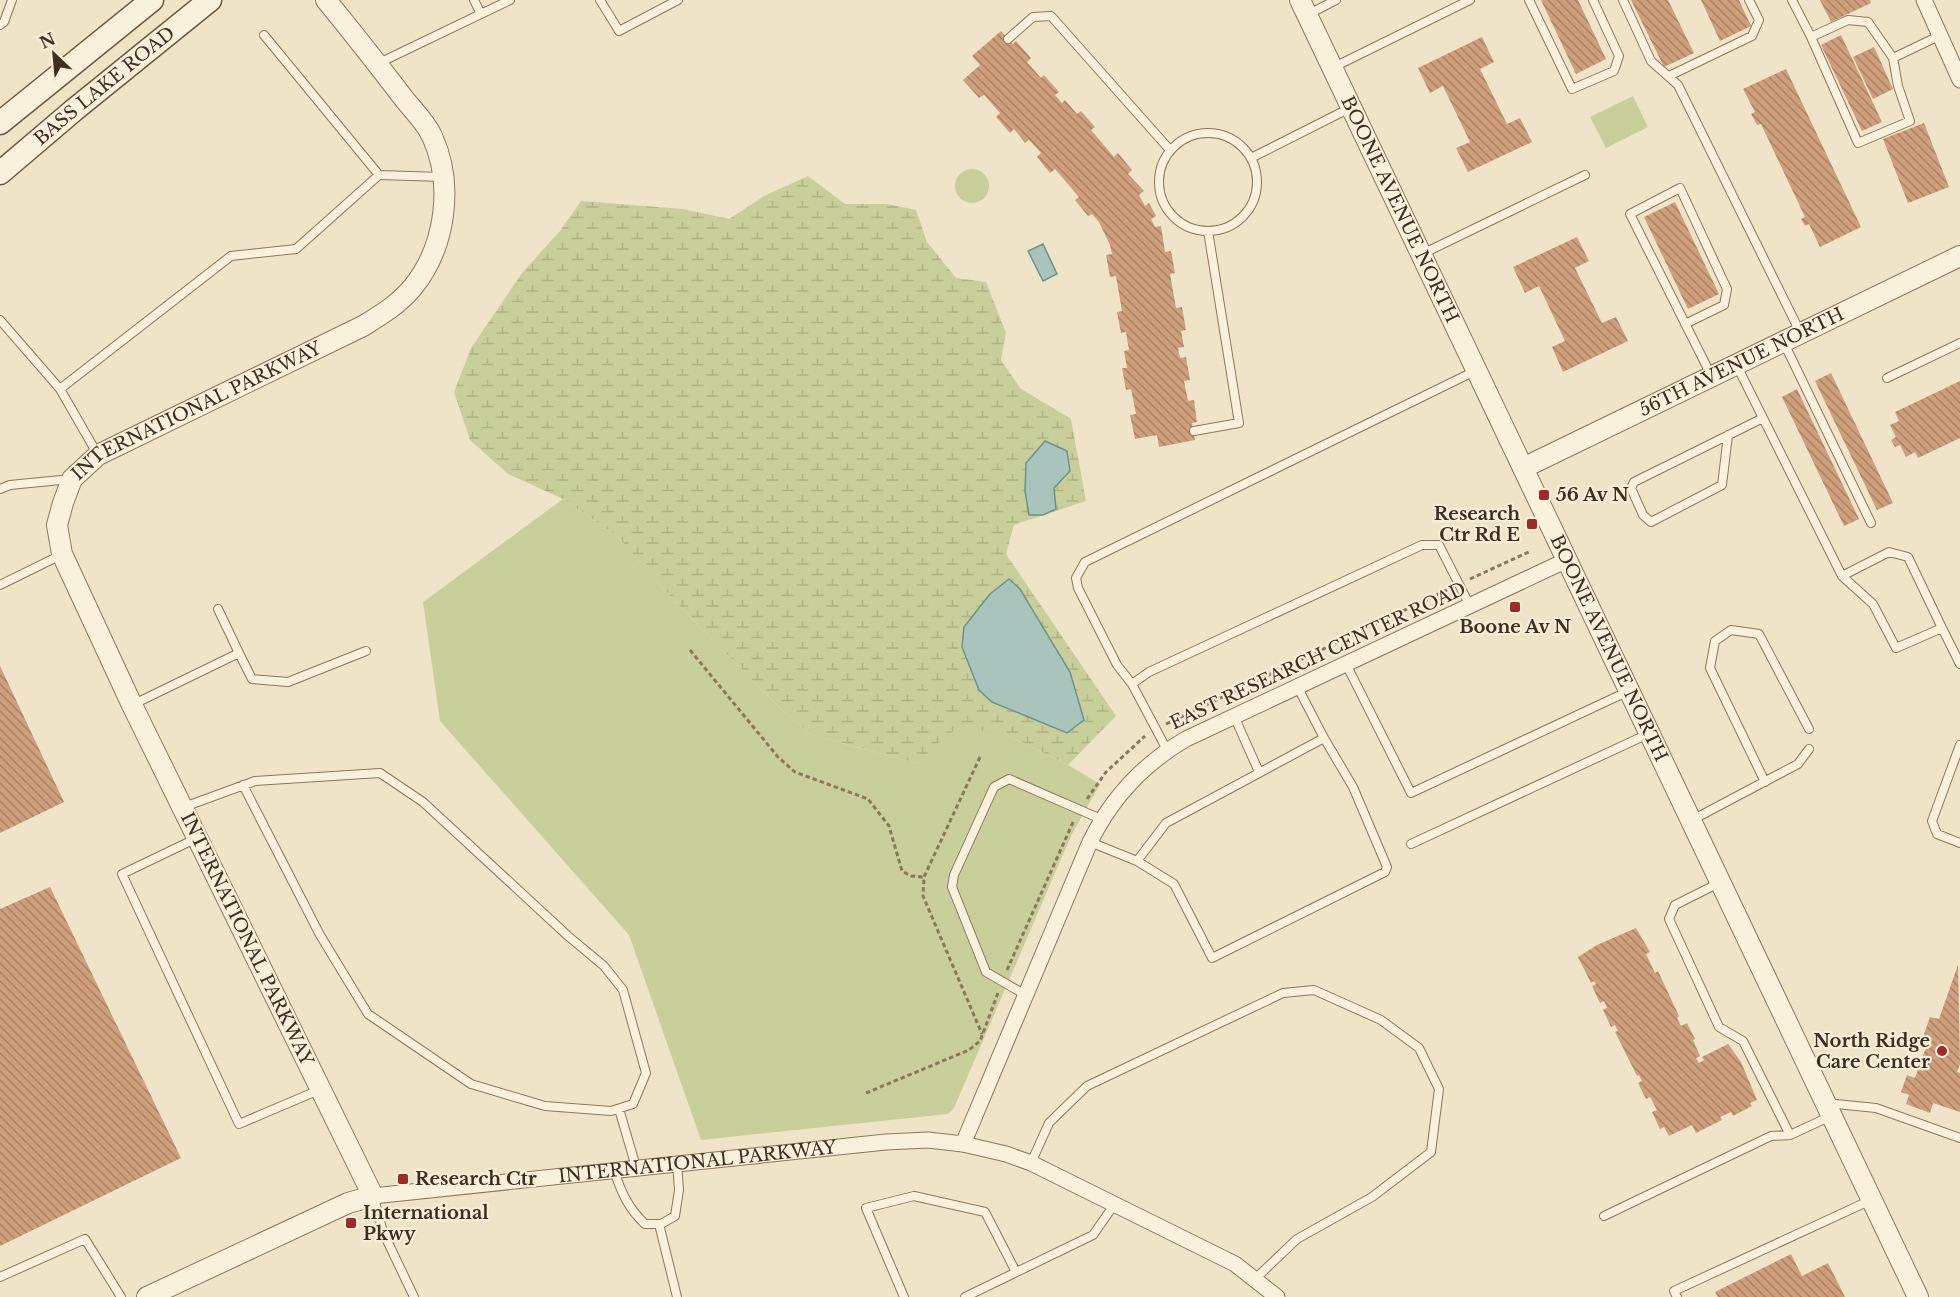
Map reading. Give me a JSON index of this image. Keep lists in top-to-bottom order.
{
  "streets": {
    "main road": ["BASS LAKE ROAD"],
    "street": [
      "BOONE AVENUE NORTH",
      "56TH AVENUE NORTH",
      "INTERNATIONAL PARKWAY",
      "EAST RESEARCH CENTER ROAD"
    ]
  },
  "crossings": [
    ["BOONE AVENUE NORTH", "56TH AVENUE NORTH"],
    ["BOONE AVENUE NORTH", "EAST RESEARCH CENTER ROAD"],
    ["INTERNATIONAL PARKWAY", "EAST RESEARCH CENTER ROAD"]
  ],
  "places": {
    "transit": [
      "56 Av N",
      "Research Ctr Rd E",
      "Boone Av N",
      "Research Ctr",
      "International Pkwy"
    ],
    "other": ["North Ridge Care Center"]
  },
  "north": "top left"
}
